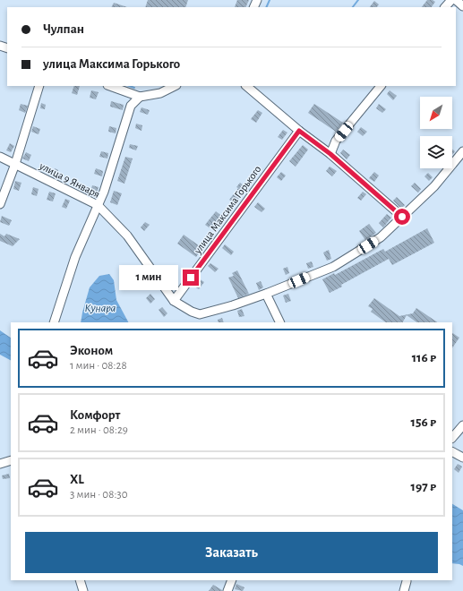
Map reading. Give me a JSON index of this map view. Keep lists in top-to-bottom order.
{
  "streets": {
    "street": ["улица 9 Января", "улица Максима Горького"]
  },
  "crossings": [
    ["улица 9 Января", "улица Максима Горького"]
  ],
  "water": ["Кунара"],
  "north": "bottom left",
  "page": {
    "banner": ["Чулпан", "улица Максима Горького"],
    "bubble": "1 мин",
    "list": [
      {
        "name": "Эконом",
        "note": "1 мин · 08:28",
        "value": "116 ₽"
      },
      {
        "name": "Комфорт",
        "note": "2 мин · 08:29",
        "value": "156 ₽"
      },
      {
        "name": "XL",
        "note": "3 мин · 08:30",
        "value": "197 ₽"
      }
    ],
    "buttons": "Заказать"
  }
}
